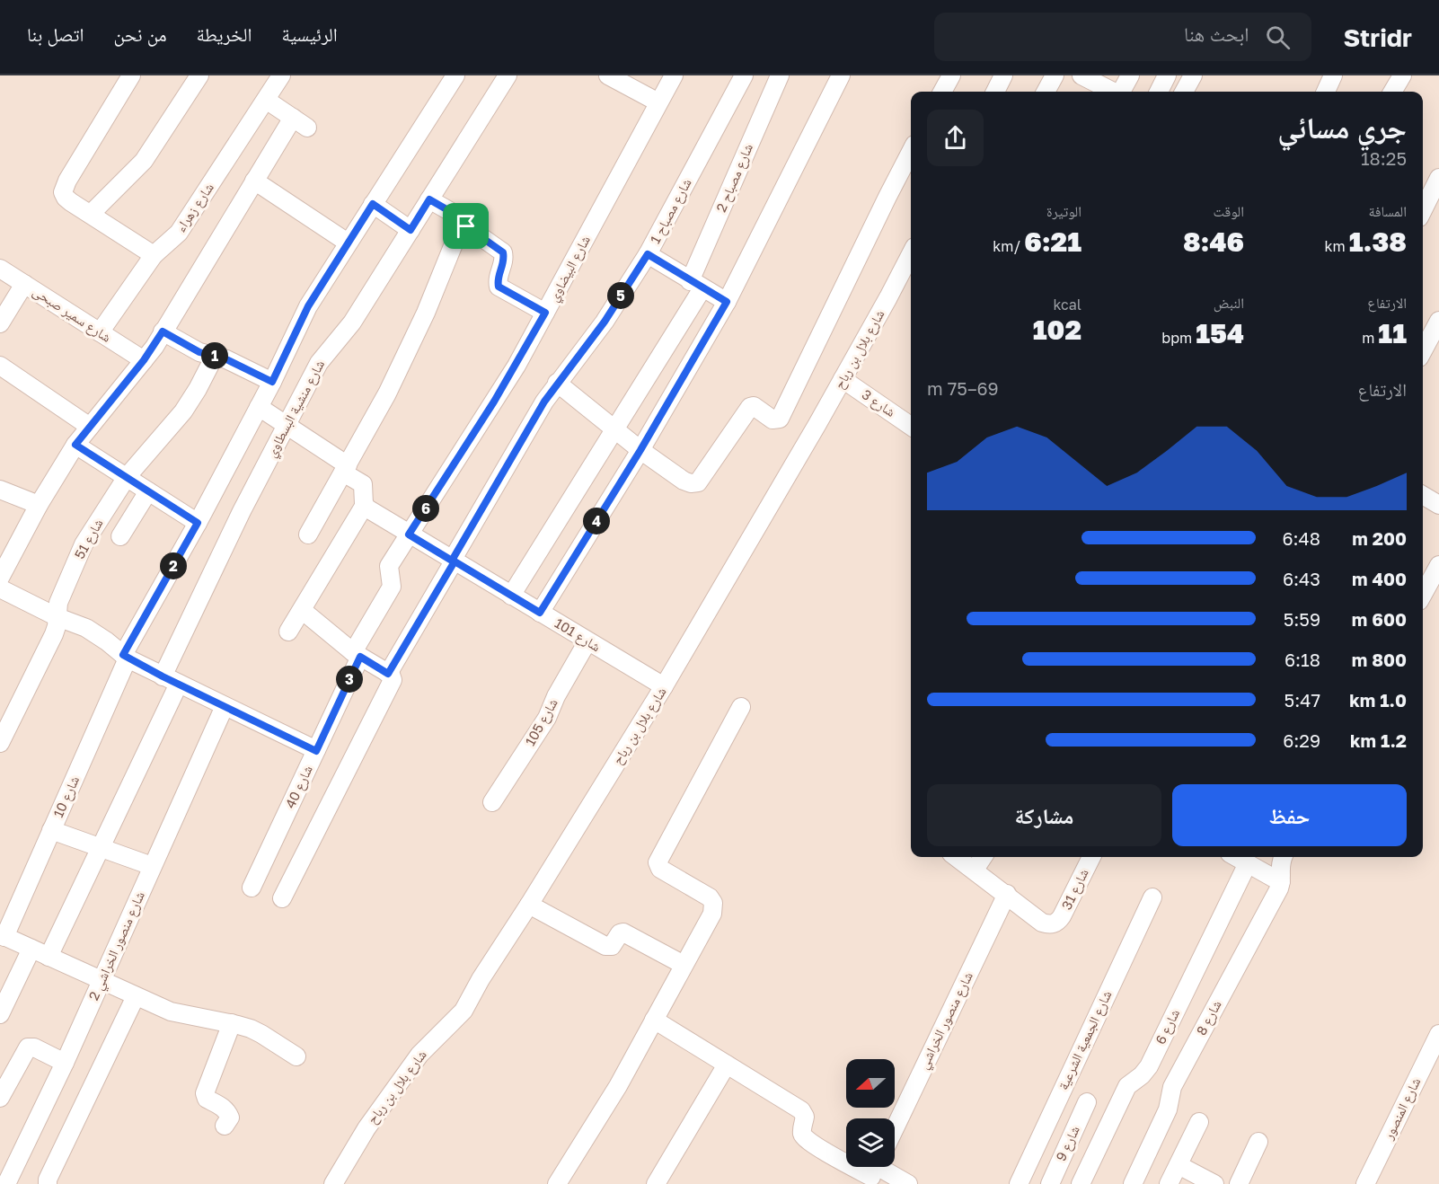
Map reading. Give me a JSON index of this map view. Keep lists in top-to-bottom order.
{
  "streets": {
    "street": [
      "شارع مصباح 2",
      "شارع زهراء",
      "شارع مصباح 1",
      "شارع البيضاوي",
      "شارع سمير صبحى",
      "شارع بلال بن رباح",
      "شارع 3",
      "شارع منشية البسطاوي",
      "شارع 51",
      "شارع 101",
      "شارع 105",
      "شارع 40",
      "شارع 10",
      "شارع 31",
      "شارع منصور الخراشي 2",
      "شارع 8",
      "شارع منصور الخراشي",
      "شارع 6",
      "شارع الجمعية الشرعية",
      "شارع المنصور",
      "شارع 9"
    ]
  },
  "crossings": [
    ["شارع مصباح 2", "شارع 101"],
    ["شارع زهراء", "شارع سمير صبحى"],
    ["شارع مصباح 1", "شارع 101"],
    ["شارع البيضاوي", "شارع 101"],
    ["شارع البيضاوي", "شارع 40"],
    ["شارع بلال بن رباح", "شارع 3"],
    ["شارع بلال بن رباح", "شارع 101"],
    ["شارع 101", "شارع 105"],
    ["شارع 31", "شارع منصور الخراشي"]
  ],
  "north": "left",
  "page": {
    "header": "Stridr",
    "search": "ابحث هنا",
    "nav": [
      "الرئيسية",
      "الخريطة",
      "من نحن",
      "اتصل بنا"
    ],
    "heading": ["جري مسائي", "18:25"],
    "stats": [
      ["المسافة", "1.38 km"],
      ["الوقت", "8:46"],
      ["الوتيرة", "6:21 /km"],
      ["الارتفاع", "11 m"],
      ["النبض", "154 bpm"],
      ["kcal", "102"]
    ],
    "pins": [
      "5",
      "1",
      "6",
      "4",
      "2",
      "3"
    ],
    "chart": ["الارتفاع", "69–75 m"],
    "list": [
      {
        "name": "200 m",
        "note": "6:48"
      },
      {
        "name": "400 m",
        "note": "6:43"
      },
      {
        "name": "600 m",
        "note": "5:59"
      },
      {
        "name": "800 m",
        "note": "6:18"
      },
      {
        "name": "1.0 km",
        "note": "5:47"
      },
      {
        "name": "1.2 km",
        "note": "6:29"
      }
    ],
    "buttons": ["حفظ", "مشاركة"]
  }
}
